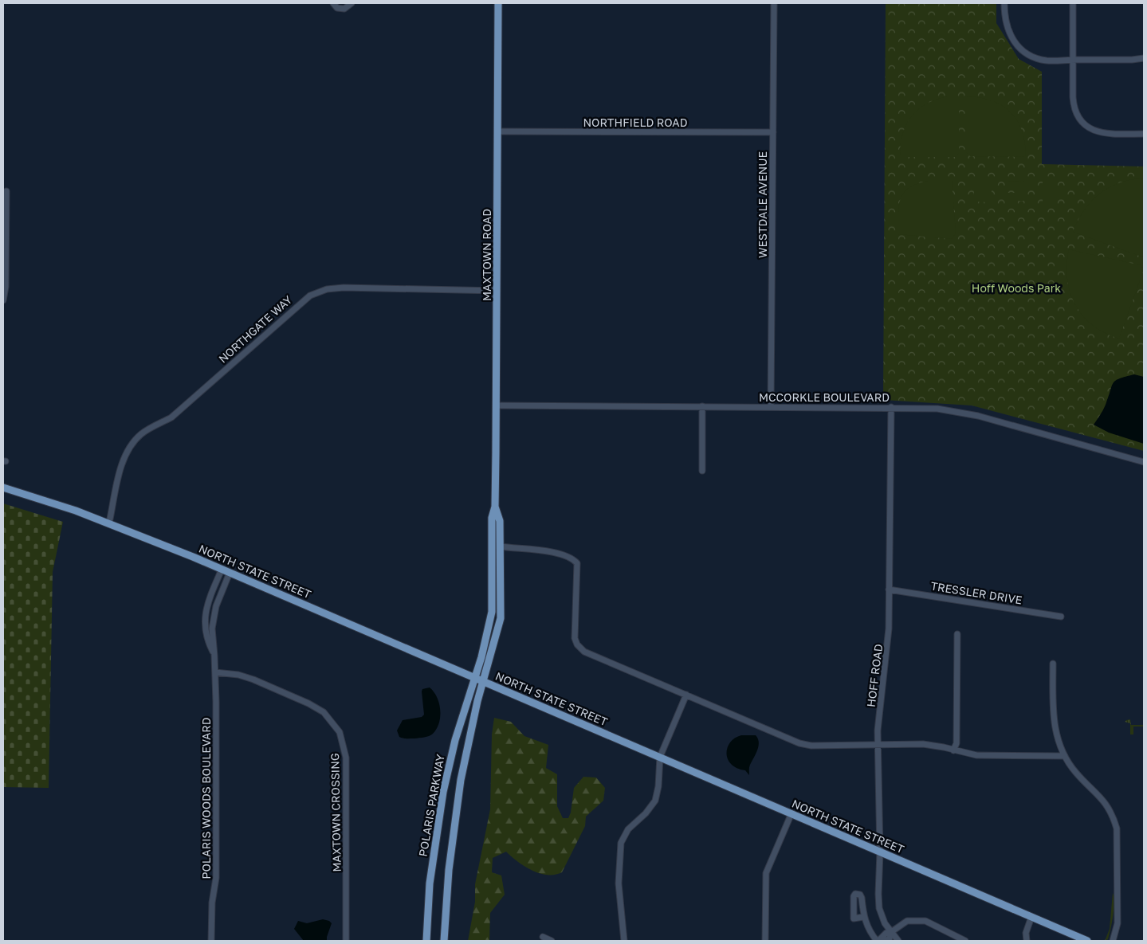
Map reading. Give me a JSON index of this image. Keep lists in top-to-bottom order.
{
  "streets": {
    "main road": ["MAXTOWN ROAD", "NORTH STATE STREET", "POLARIS PARKWAY"],
    "street": [
      "NORTHFIELD ROAD",
      "WESTDALE AVENUE",
      "NORTHGATE WAY",
      "MCCORKLE BOULEVARD",
      "TRESSLER DRIVE",
      "HOFF ROAD",
      "POLARIS WOODS BOULEVARD",
      "MAXTOWN CROSSING"
    ]
  },
  "crossings": [
    ["NORTHFIELD ROAD", "WESTDALE AVENUE"],
    ["NORTHFIELD ROAD", "MAXTOWN ROAD"],
    ["WESTDALE AVENUE", "MCCORKLE BOULEVARD"],
    ["MAXTOWN ROAD", "NORTHGATE WAY"],
    ["MAXTOWN ROAD", "MCCORKLE BOULEVARD"],
    ["MAXTOWN ROAD", "NORTH STATE STREET"],
    ["MAXTOWN ROAD", "POLARIS PARKWAY"],
    ["NORTHGATE WAY", "NORTH STATE STREET"],
    ["MCCORKLE BOULEVARD", "HOFF ROAD"],
    ["NORTH STATE STREET", "HOFF ROAD"],
    ["NORTH STATE STREET", "POLARIS WOODS BOULEVARD"],
    ["NORTH STATE STREET", "POLARIS PARKWAY"],
    ["TRESSLER DRIVE", "HOFF ROAD"],
    ["POLARIS WOODS BOULEVARD", "MAXTOWN CROSSING"]
  ],
  "parks": ["Hoff Woods Park"]
}
